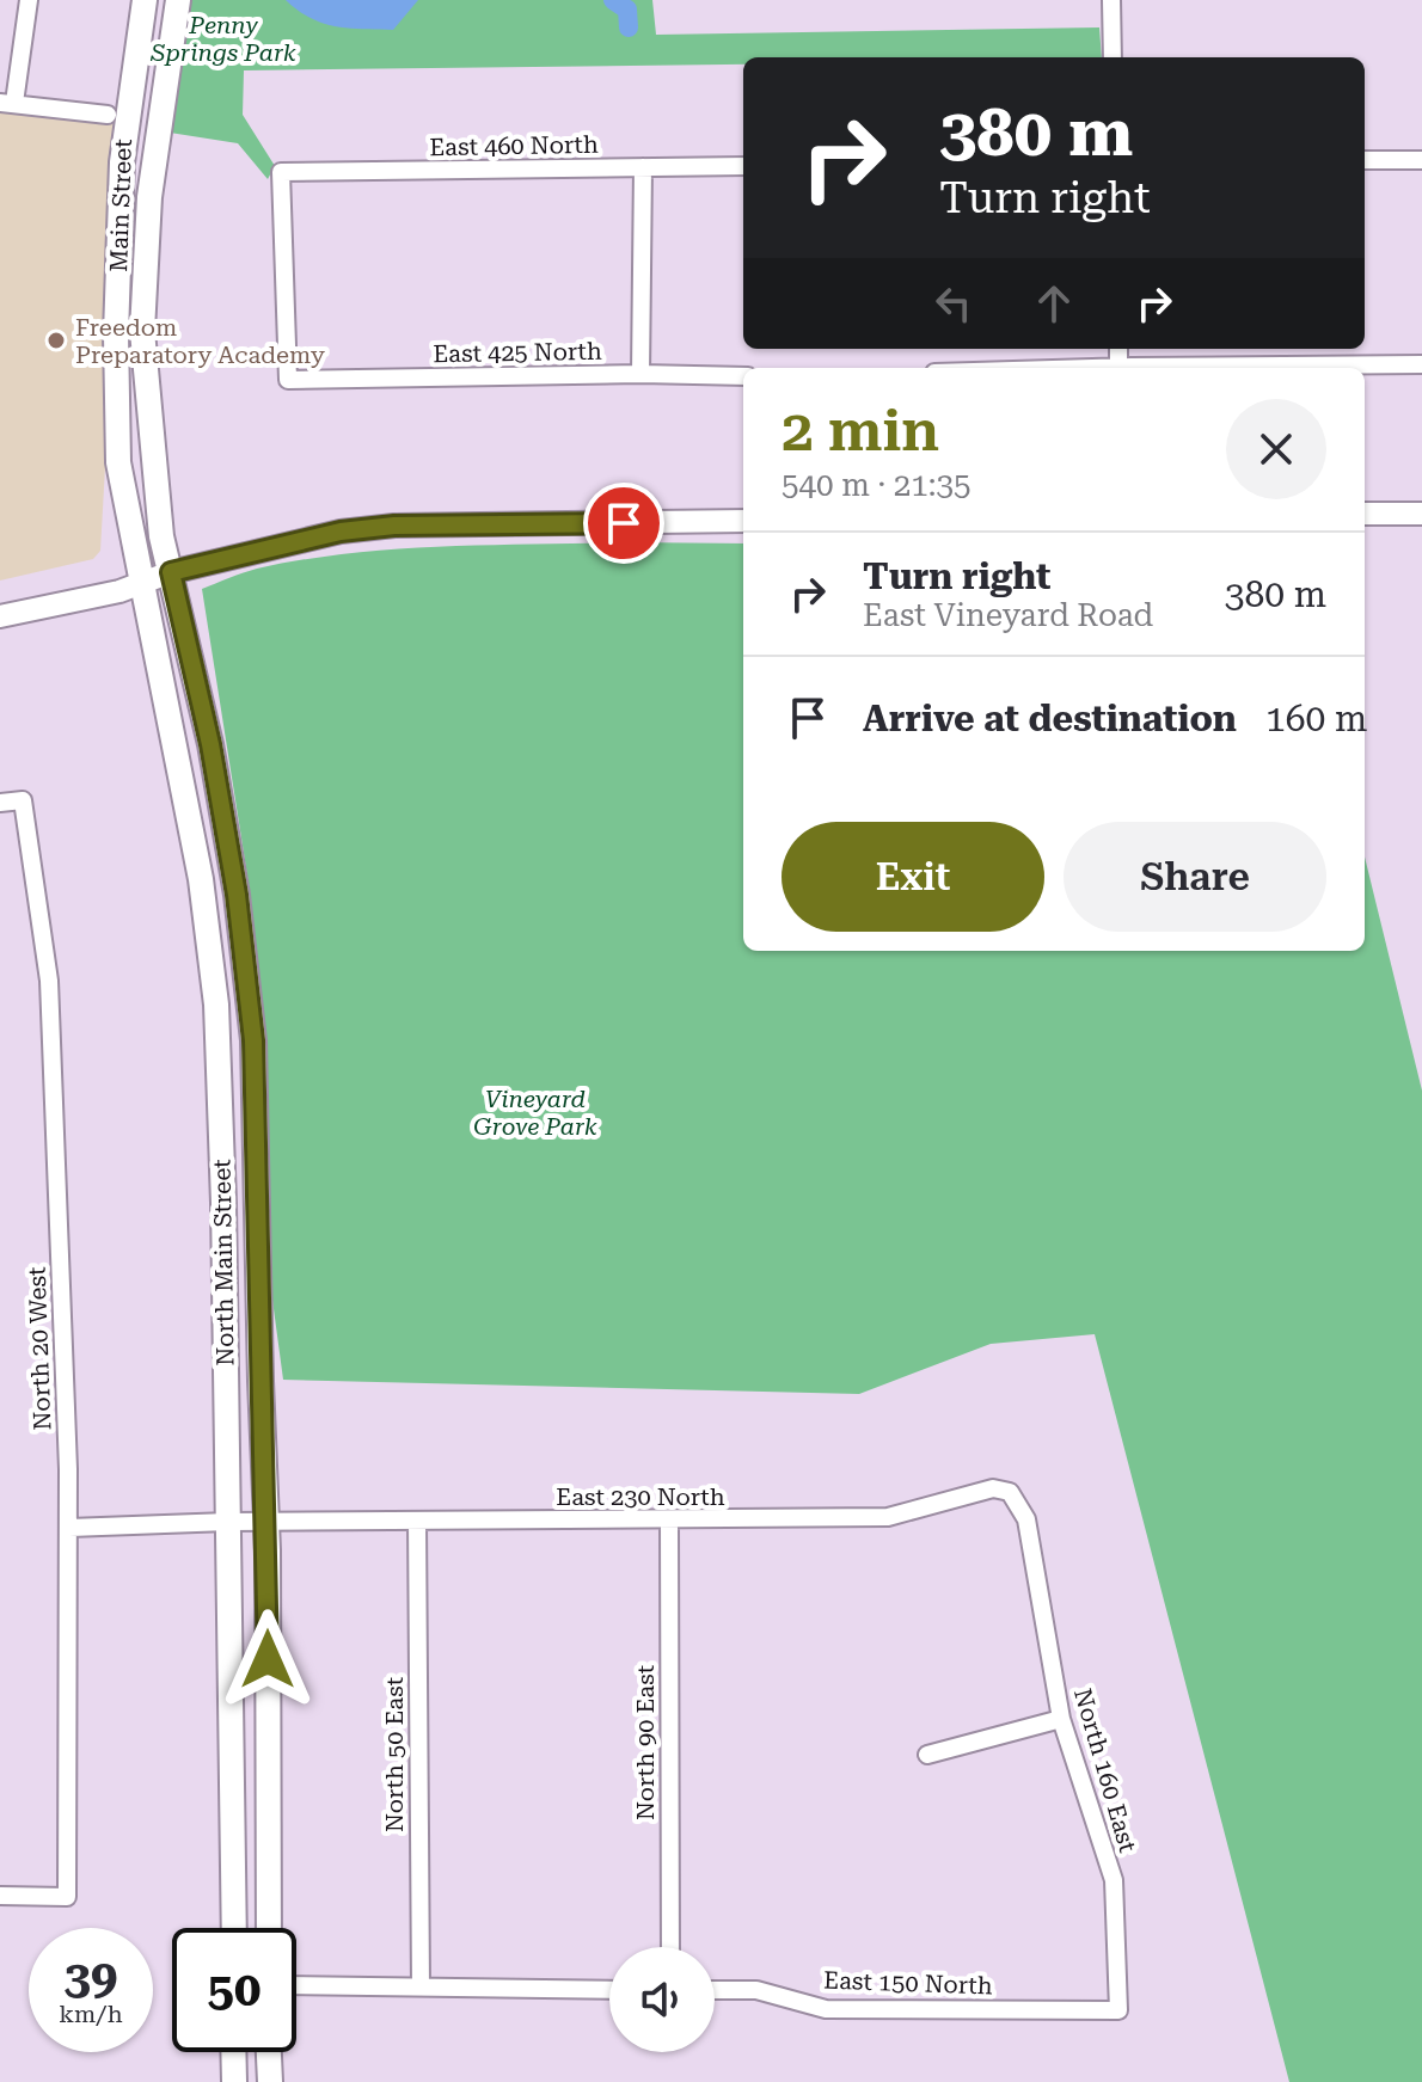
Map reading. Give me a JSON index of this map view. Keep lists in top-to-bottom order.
{
  "streets": {
    "main road": ["Main Street", "North Main Street"],
    "street": [
      "East 460 North",
      "East 425 North",
      "North 20 West",
      "East 230 North",
      "North 90 East",
      "North 50 East",
      "North 160 East",
      "East 150 North"
    ]
  },
  "crossings": [
    ["East 460 North", "East 425 North"],
    ["Main Street", "North Main Street"],
    ["North Main Street", "East 230 North"],
    ["North 20 West", "East 230 North"],
    ["East 230 North", "North 90 East"],
    ["East 230 North", "North 50 East"],
    ["East 230 North", "North 160 East"],
    ["North 160 East", "East 150 North"]
  ],
  "parks": ["Penny Springs Park", "Vineyard Grove Park"],
  "places": ["Freedom Preparatory Academy"],
  "page": {
    "turn": ["380 m", "Turn right"],
    "heading": ["2 min", "540 m · 21:35"],
    "list": [
      {
        "name": "Turn right",
        "note": "East Vineyard Road",
        "value": "380 m"
      },
      {
        "name": "Arrive at destination",
        "value": "160 m"
      }
    ],
    "buttons": ["Exit", "Share"],
    "speed": "39 km/h",
    "limit": "50"
  }
}
